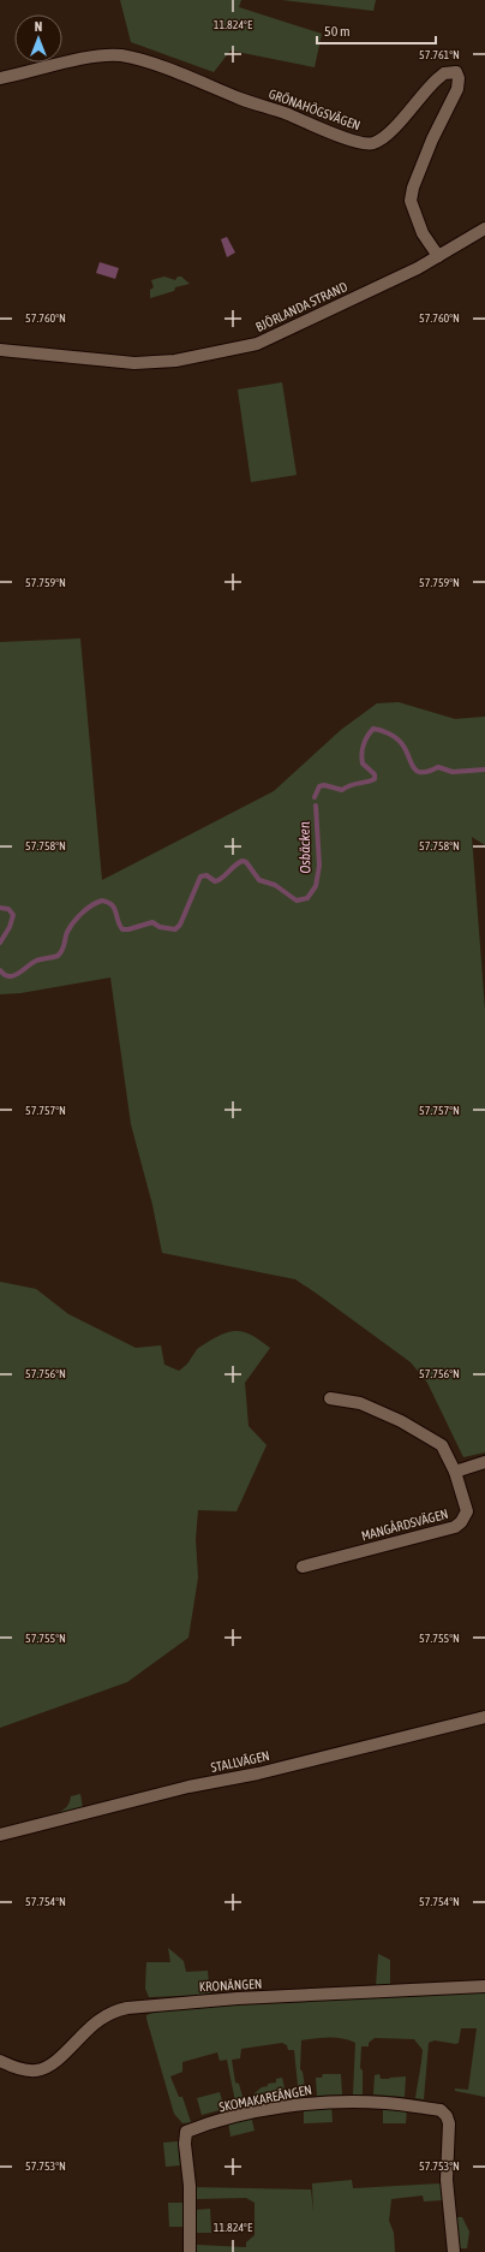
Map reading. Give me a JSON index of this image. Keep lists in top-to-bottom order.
{
  "streets": {
    "street": [
      "GRÖNAHÖGSVÄGEN",
      "BJÖRLANDA STRAND",
      "MANGÅRDSVÄGEN",
      "STALLVÄGEN",
      "KRONÄNGEN",
      "SKOMAKAREÄNGEN"
    ]
  },
  "crossings": [
    ["GRÖNAHÖGSVÄGEN", "BJÖRLANDA STRAND"]
  ],
  "water": ["Osbäcken"],
  "scale_bar": "50 m",
  "north": "top",
  "coordinates": [
    "11.824°E",
    "57.761°N",
    "57.760°N",
    "57.759°N",
    "57.758°N",
    "57.757°N",
    "57.756°N",
    "57.755°N",
    "57.754°N",
    "57.753°N"
  ]
}
